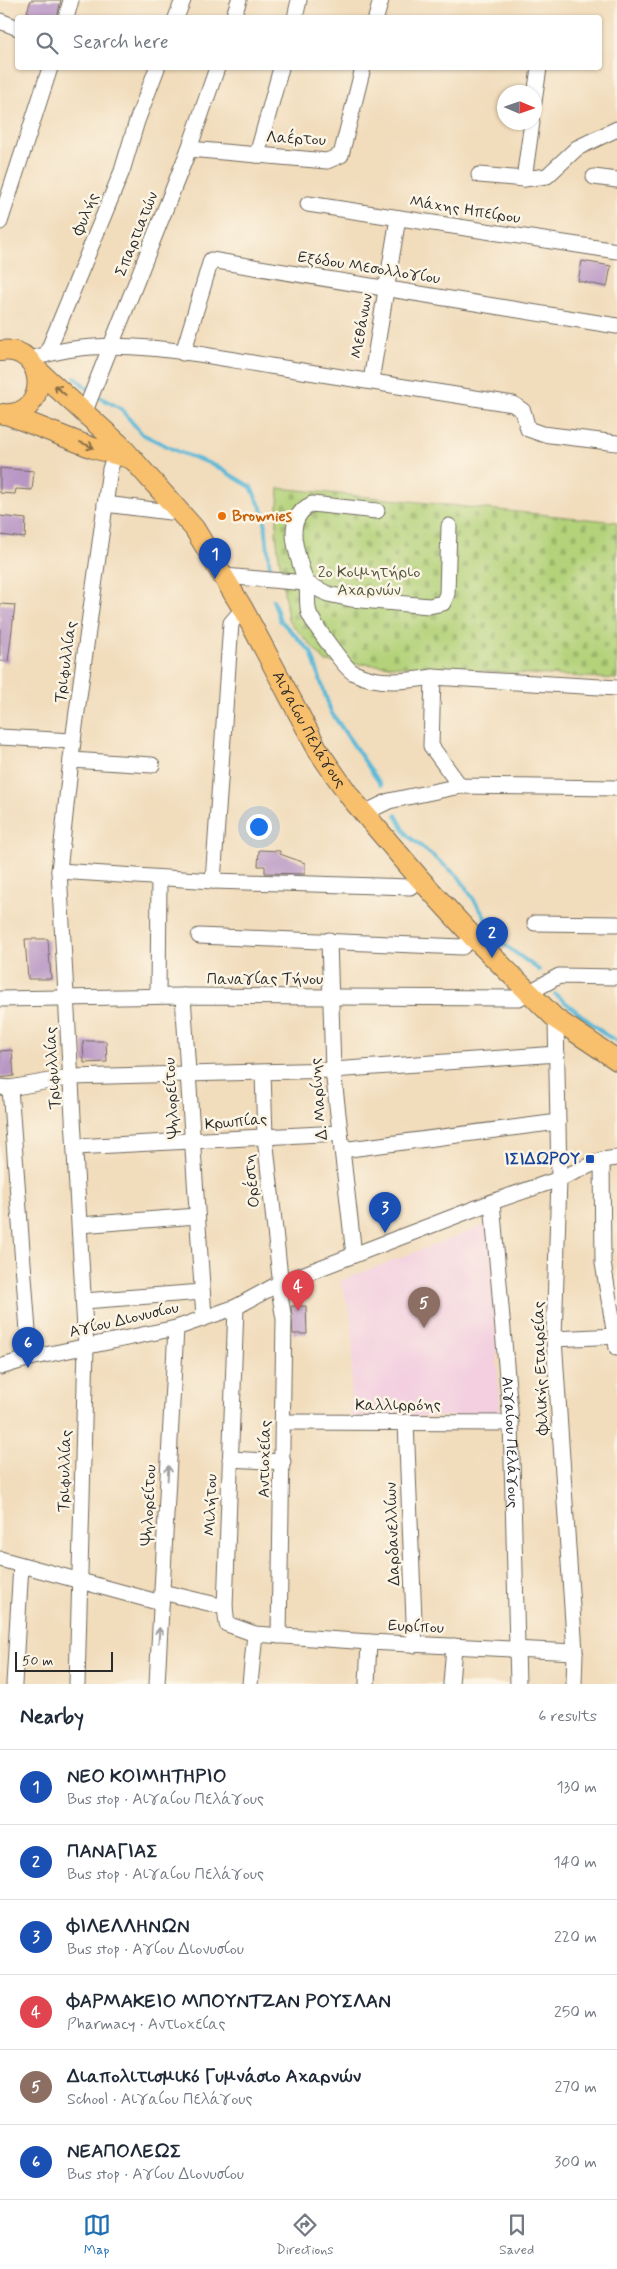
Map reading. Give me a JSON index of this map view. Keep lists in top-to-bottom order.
{
  "streets": {
    "main road": ["Αιγαίου Πελάγους"],
    "street": [
      "Λαέρτου",
      "Μάχης Ηπείρου",
      "Φυλής",
      "Σπαρτιατών",
      "Εξόδου Μεσολλογίου",
      "Μεθάνων",
      "Τριφυλλίας",
      "Παναγίας Τήνου",
      "Ψηλορείτου",
      "Δ. Μαρίνης",
      "Κρωπίας",
      "Ορέστη",
      "Αγίου Διονυσίου",
      "Φιλικής Εταιρείας",
      "Καλλιρρόης",
      "Αντιοχείας",
      "Μιλήτου",
      "Δαρδανελλίων",
      "Ευρίπου"
    ]
  },
  "crossings": [
    ["Λαέρτου", "Σπαρτιατών"],
    ["Μάχης Ηπείρου", "Μεθάνων"],
    ["Φυλής", "Αιγαίου Πελάγους"],
    ["Σπαρτιατών", "Αιγαίου Πελάγους"],
    ["Εξόδου Μεσολλογίου", "Μεθάνων"],
    ["Τριφυλλίας", "Αιγαίου Πελάγους"],
    ["Τριφυλλίας", "Παναγίας Τήνου"],
    ["Τριφυλλίας", "Κρωπίας"],
    ["Τριφυλλίας", "Αγίου Διονυσίου"],
    ["Αιγαίου Πελάγους", "Παναγίας Τήνου"],
    ["Αιγαίου Πελάγους", "Αγίου Διονυσίου"],
    ["Αιγαίου Πελάγους", "Φιλικής Εταιρείας"],
    ["Αιγαίου Πελάγους", "Καλλιρρόης"],
    ["Αιγαίου Πελάγους", "Ευρίπου"],
    ["Παναγίας Τήνου", "Ψηλορείτου"],
    ["Παναγίας Τήνου", "Δ. Μαρίνης"],
    ["Ψηλορείτου", "Κρωπίας"],
    ["Ψηλορείτου", "Αγίου Διονυσίου"],
    ["Δ. Μαρίνης", "Κρωπίας"],
    ["Δ. Μαρίνης", "Αγίου Διονυσίου"],
    ["Κρωπίας", "Ορέστη"],
    ["Ορέστη", "Αγίου Διονυσίου"],
    ["Ορέστη", "Αντιοχείας"],
    ["Αγίου Διονυσίου", "Φιλικής Εταιρείας"],
    ["Αγίου Διονυσίου", "Αντιοχείας"],
    ["Αγίου Διονυσίου", "Μιλήτου"],
    ["Φιλικής Εταιρείας", "Ευρίπου"],
    ["Καλλιρρόης", "Αντιοχείας"],
    ["Καλλιρρόης", "Δαρδανελλίων"],
    ["Αντιοχείας", "Ευρίπου"],
    ["Μιλήτου", "Ευρίπου"],
    ["Δαρδανελλίων", "Ευρίπου"]
  ],
  "one_way": ["Ψηλορείτου"],
  "parks": ["2ο Κοιμητήριο Αχαρνών"],
  "places": {
    "other": ["Brownies"],
    "transit": ["ΙΣΙΔΩΡΟΥ"]
  },
  "scale_bar": "50 m",
  "north": "right",
  "page": {
    "search": "Search here",
    "pins": [
      "1",
      "2",
      "3",
      "4",
      "5",
      "6"
    ],
    "scale": "50 m",
    "heading": ["Nearby", "6 results"],
    "list": [
      {
        "mark": "1",
        "name": "ΝΕΟ ΚΟΙΜΗΤΗΡΙΟ",
        "note": "Bus stop · Αιγαίου Πελάγους",
        "value": "130 m"
      },
      {
        "mark": "2",
        "name": "ΠΑΝΑΓΙΑΣ",
        "note": "Bus stop · Αιγαίου Πελάγους",
        "value": "140 m"
      },
      {
        "mark": "3",
        "name": "ΦΙΛΕΛΛΗΝΩΝ",
        "note": "Bus stop · Αγίου Διονυσίου",
        "value": "220 m"
      },
      {
        "mark": "4",
        "name": "ΦΑΡΜΑΚΕΙΟ ΜΠΟΥΝΤΖΑΝ ΡΟΥΣΛΑΝ",
        "note": "Pharmacy · Αντιοχείας",
        "value": "250 m"
      },
      {
        "mark": "5",
        "name": "Διαπολιτισμικό Γυμνάσιο Αχαρνών",
        "note": "School · Αιγαίου Πελάγους",
        "value": "270 m"
      },
      {
        "mark": "6",
        "name": "ΝΕΑΠΟΛΕΩΣ",
        "note": "Bus stop · Αγίου Διονυσίου",
        "value": "300 m"
      }
    ],
    "nav": ["Map", "Directions", "Saved"]
  }
}
